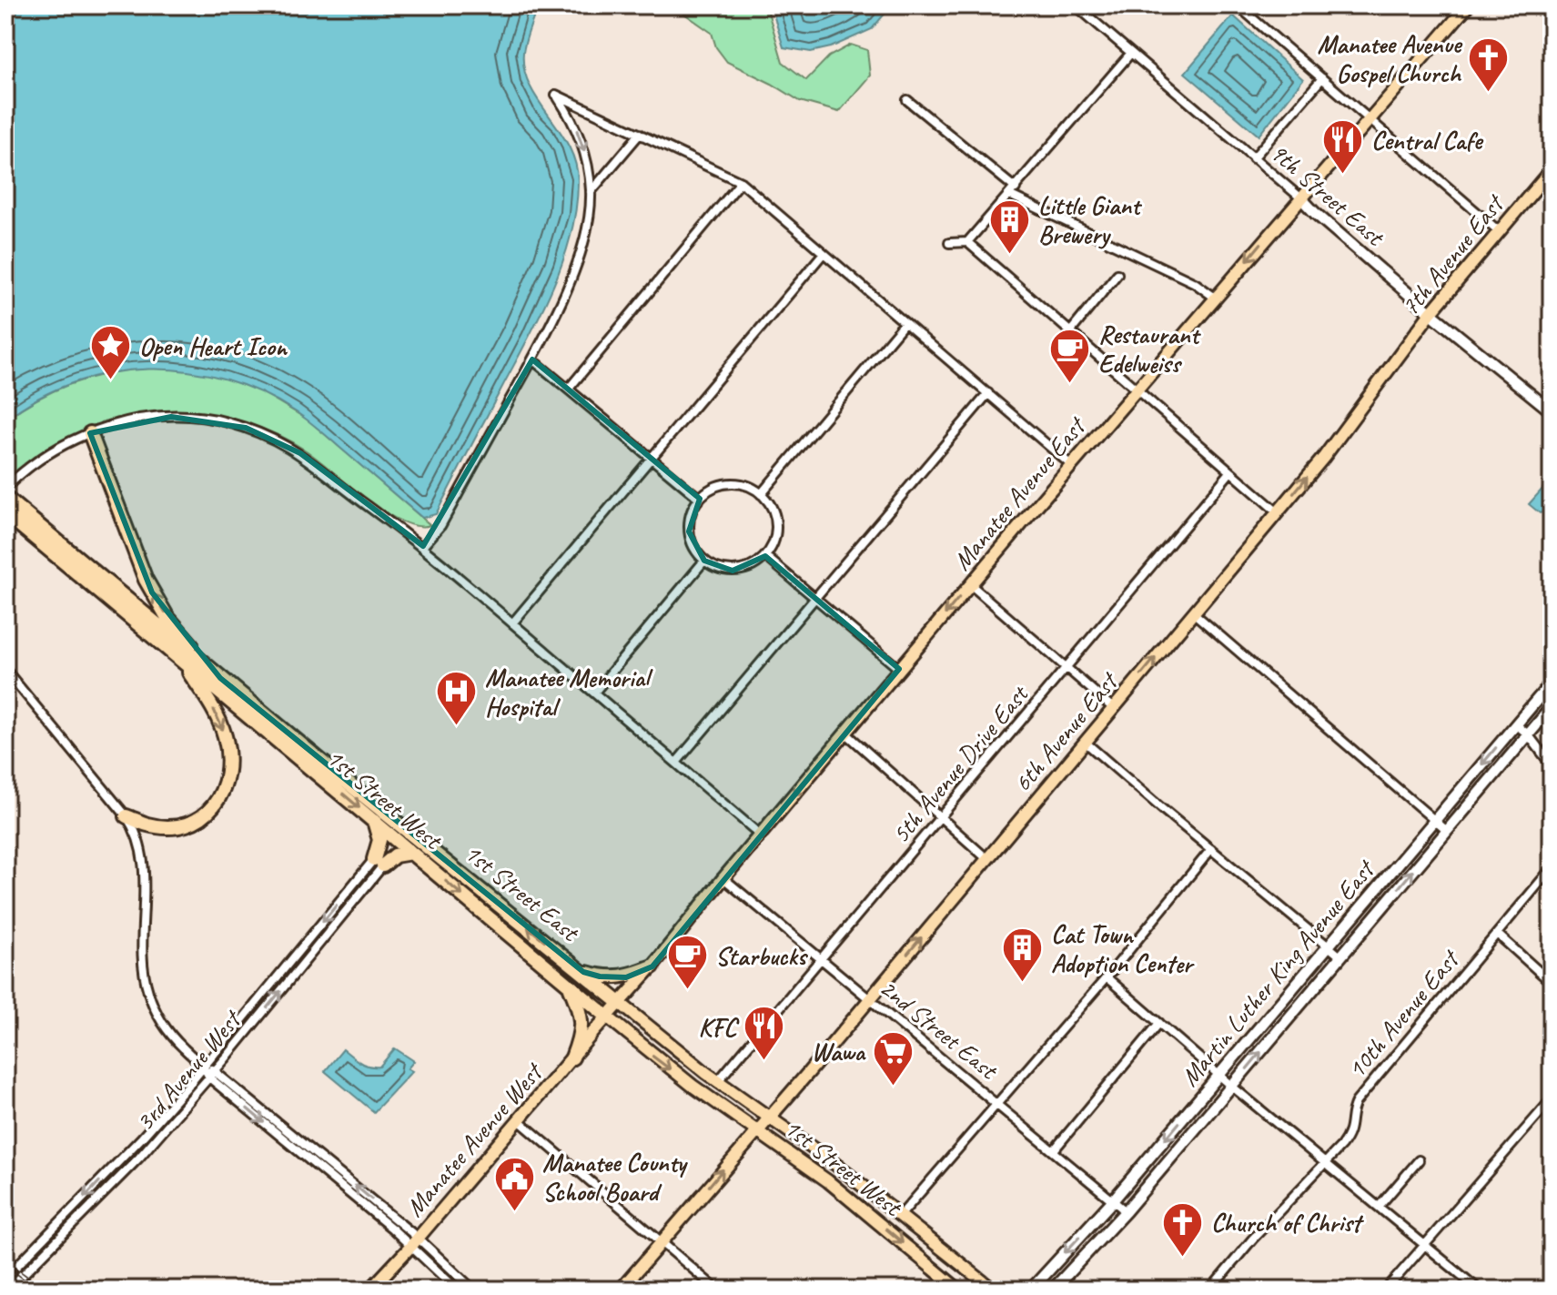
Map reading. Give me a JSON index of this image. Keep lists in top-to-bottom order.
{
  "streets": {
    "highway": ["1st Street West", "1st Street East"],
    "main road": [
      "7th Avenue East",
      "Manatee Avenue East",
      "6th Avenue East",
      "Manatee Avenue West"
    ],
    "street": [
      "9th Street East",
      "5th Avenue Drive East",
      "Martin Luther King Avenue East",
      "10th Avenue East",
      "2nd Street East",
      "3rd Avenue West"
    ]
  },
  "crossings": [
    ["9th Street East", "7th Avenue East"],
    ["9th Street East", "Manatee Avenue East"],
    ["7th Avenue East", "6th Avenue East"],
    ["Manatee Avenue East", "1st Street West"],
    ["Manatee Avenue East", "1st Street East"],
    ["Manatee Avenue East", "2nd Street East"],
    ["Manatee Avenue East", "Manatee Avenue West"],
    ["6th Avenue East", "1st Street West"],
    ["6th Avenue East", "1st Street East"],
    ["6th Avenue East", "2nd Street East"],
    ["5th Avenue Drive East", "1st Street East"],
    ["5th Avenue Drive East", "2nd Street East"],
    ["1st Street West", "1st Street East"],
    ["1st Street West", "Manatee Avenue West"],
    ["Martin Luther King Avenue East", "2nd Street East"]
  ],
  "one_way": ["6th Avenue East", "1st Street West", "1st Street East"],
  "places": {
    "church": ["Manatee Avenue Gospel Church", "Church of Christ"],
    "restaurant": ["Central Cafe", "KFC"],
    "building": ["Little Giant Brewery", "Cat Town Adoption Center"],
    "place": ["Open Heart Icon"],
    "cafe": ["Restaurant Edelweiss", "Starbucks"],
    "hospital": ["Manatee Memorial Hospital"],
    "supermarket": ["Wawa"],
    "public building": ["Manatee County School Board"]
  }
}
